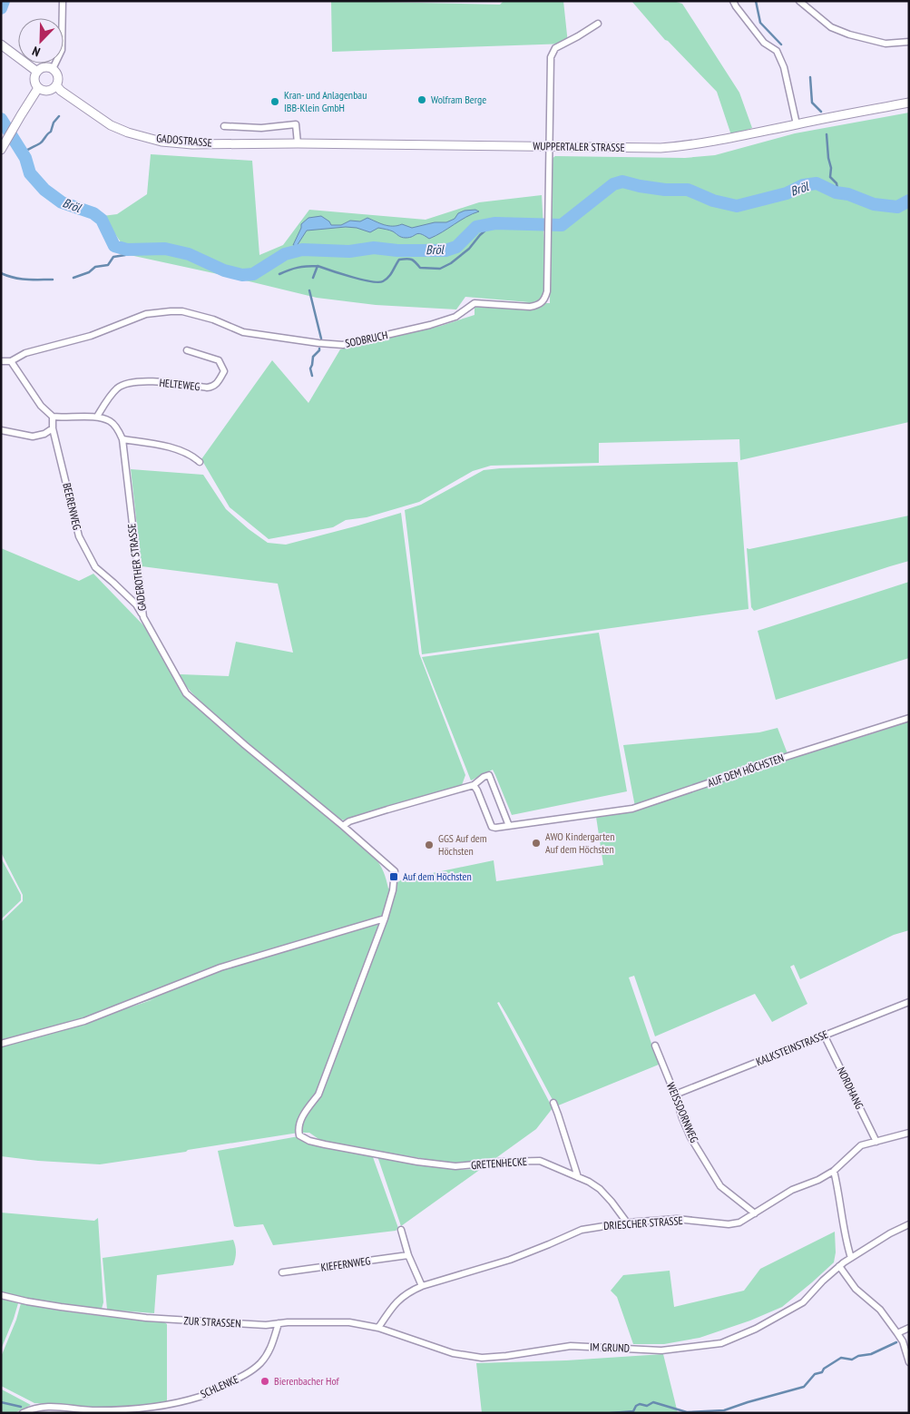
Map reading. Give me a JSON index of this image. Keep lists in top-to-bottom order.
{
  "streets": {
    "main road": ["GADOSTRASSE", "WUPPERTALER STRASSE"],
    "street": [
      "SODBRUCH",
      "HELTEWEG",
      "BEERENWEG",
      "GADEROTHER STRASSE",
      "AUF DEM HÖCHSTEN",
      "KALKSTEINSTRASSE",
      "NORDHANG",
      "WEISSDORNWEG",
      "GRETENHECKE",
      "DRIESCHER STRASSE",
      "KIEFERNWEG",
      "ZUR STRASSEN",
      "IM GRUND",
      "SCHLENKE"
    ]
  },
  "crossings": [
    ["GADOSTRASSE", "WUPPERTALER STRASSE"],
    ["WUPPERTALER STRASSE", "SODBRUCH"],
    ["HELTEWEG", "GADEROTHER STRASSE"],
    ["BEERENWEG", "GADEROTHER STRASSE"],
    ["GADEROTHER STRASSE", "GRETENHECKE"],
    ["KALKSTEINSTRASSE", "NORDHANG"],
    ["KALKSTEINSTRASSE", "WEISSDORNWEG"],
    ["NORDHANG", "DRIESCHER STRASSE"],
    ["WEISSDORNWEG", "DRIESCHER STRASSE"],
    ["GRETENHECKE", "DRIESCHER STRASSE"],
    ["DRIESCHER STRASSE", "IM GRUND"],
    ["ZUR STRASSEN", "IM GRUND"],
    ["ZUR STRASSEN", "SCHLENKE"],
    ["IM GRUND", "SCHLENKE"]
  ],
  "water": ["Bröl"],
  "places": {
    "other": [
      "Wolfram Berge",
      "Kran- und Anlagenbau IBB-Klein GmbH",
      "AWO Kindergarten Auf dem Höchsten",
      "GGS Auf dem Höchsten",
      "Bierenbacher Hof"
    ],
    "transit": ["Auf dem Höchsten"]
  },
  "north": "bottom left"
}
